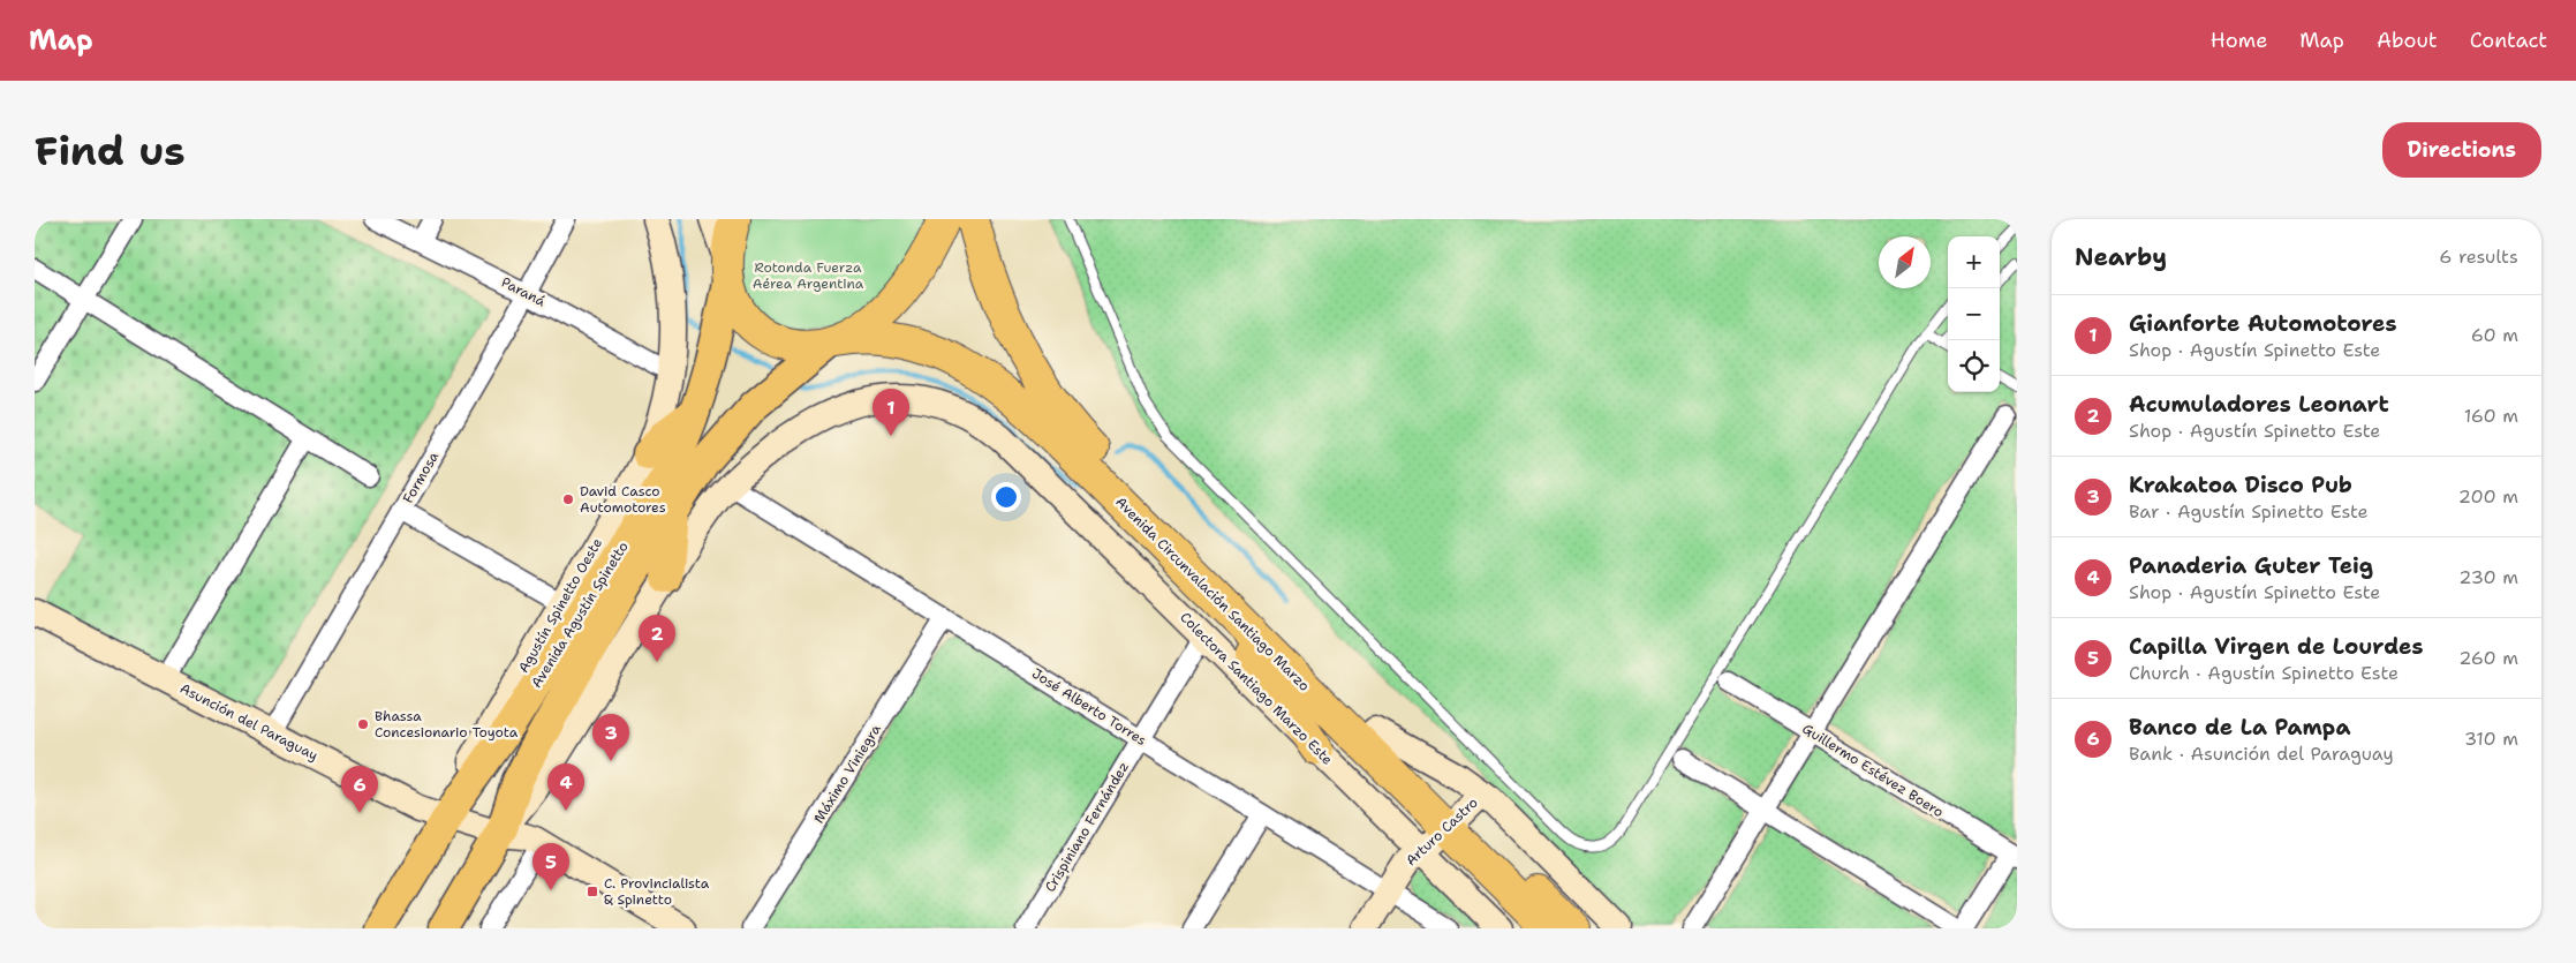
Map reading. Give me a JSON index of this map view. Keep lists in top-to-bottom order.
{
  "streets": {
    "highway": ["Avenida Circunvalación Santiago Marzo"],
    "main road": ["Avenida Agustín Spinetto"],
    "street": [
      "Paraná",
      "Formosa",
      "Agustín Spinetto Oeste",
      "Colectora Santiago Marzo Este",
      "José Alberto Torres",
      "Asunción del Paraguay",
      "Guillermo Estévez Boero",
      "Máximo Viniegra",
      "Crispiniano Fernández",
      "Arturo Castro"
    ]
  },
  "crossings": [
    ["Paraná", "Formosa"],
    ["Paraná", "Agustín Spinetto Oeste"],
    ["Formosa", "Asunción del Paraguay"],
    ["Avenida Circunvalación Santiago Marzo", "Avenida Agustín Spinetto"],
    ["Avenida Circunvalación Santiago Marzo", "Arturo Castro"],
    ["Agustín Spinetto Oeste", "Avenida Agustín Spinetto"],
    ["Agustín Spinetto Oeste", "Asunción del Paraguay"],
    ["Avenida Agustín Spinetto", "Colectora Santiago Marzo Este"],
    ["Avenida Agustín Spinetto", "Asunción del Paraguay"],
    ["Colectora Santiago Marzo Este", "José Alberto Torres"],
    ["Colectora Santiago Marzo Este", "Asunción del Paraguay"],
    ["Colectora Santiago Marzo Este", "Crispiniano Fernández"],
    ["Colectora Santiago Marzo Este", "Arturo Castro"],
    ["José Alberto Torres", "Máximo Viniegra"],
    ["José Alberto Torres", "Crispiniano Fernández"],
    ["José Alberto Torres", "Arturo Castro"]
  ],
  "parks": ["Rotonda Fuerza Aérea Argentina"],
  "places": {
    "other": ["David Casco Automotores", "Bhassa Concesionario Toyota"],
    "transit": ["C. Provincialista & Spinetto"]
  },
  "north": "top right",
  "page": {
    "header": "Map",
    "nav": [
      "Home",
      "Map",
      "About",
      "Contact"
    ],
    "buttons": "Directions",
    "title": "Find us",
    "heading": ["Nearby", "6 results"],
    "map_buttons": ["+", "−"],
    "list": [
      {
        "mark": "1",
        "name": "Gianforte Automotores",
        "note": "Shop · Agustín Spinetto Este",
        "value": "60 m"
      },
      {
        "mark": "2",
        "name": "Acumuladores Leonart",
        "note": "Shop · Agustín Spinetto Este",
        "value": "160 m"
      },
      {
        "mark": "3",
        "name": "Krakatoa Disco Pub",
        "note": "Bar · Agustín Spinetto Este",
        "value": "200 m"
      },
      {
        "mark": "4",
        "name": "Panaderia Guter Teig",
        "note": "Shop · Agustín Spinetto Este",
        "value": "230 m"
      },
      {
        "mark": "5",
        "name": "Capilla Virgen de Lourdes",
        "note": "Church · Agustín Spinetto Este",
        "value": "260 m"
      },
      {
        "mark": "6",
        "name": "Banco de La Pampa",
        "note": "Bank · Asunción del Paraguay",
        "value": "310 m"
      }
    ],
    "pins": [
      "1",
      "2",
      "3",
      "4",
      "6",
      "5"
    ]
  }
}
